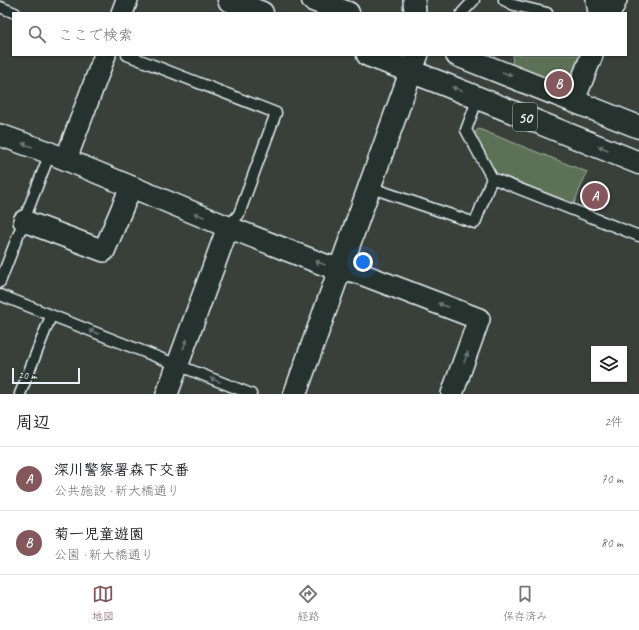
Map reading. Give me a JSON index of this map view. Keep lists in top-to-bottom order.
{
  "streets": {
    "main road": ["50"]
  },
  "scale_bar": "20 m",
  "page": {
    "search": "ここで検索",
    "pins": ["B", "A"],
    "scale": "20 m",
    "heading": ["周辺", "2件"],
    "list": [
      {
        "mark": "A",
        "name": "深川警察署森下交番",
        "note": "公共施設 · 新大橋通り",
        "value": "70 m"
      },
      {
        "mark": "B",
        "name": "菊一児童遊園",
        "note": "公園 · 新大橋通り",
        "value": "80 m"
      }
    ],
    "nav": ["地図", "経路", "保存済み"]
  }
}
